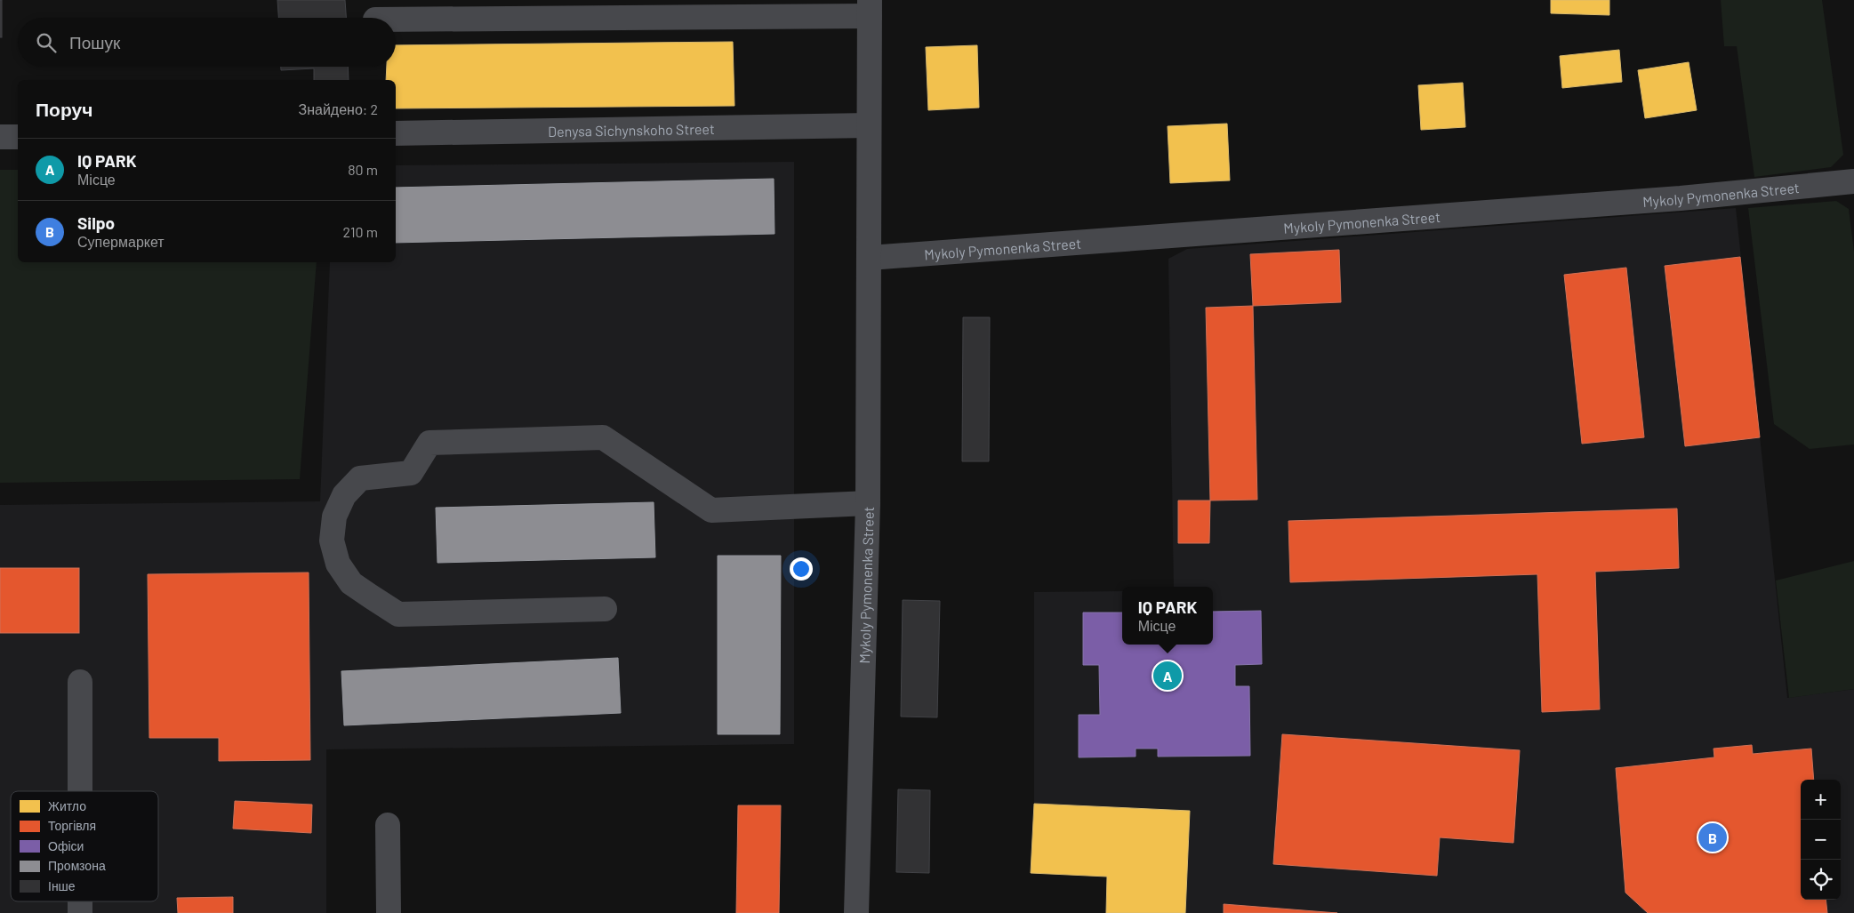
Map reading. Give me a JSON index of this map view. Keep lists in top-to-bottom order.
{
  "streets": {
    "street": ["Denysa Sichynskoho Street", "Mykoly Pymonenka Street"]
  },
  "crossings": [
    ["Denysa Sichynskoho Street", "Mykoly Pymonenka Street"]
  ],
  "legend": [
    "Житло",
    "Торгівля",
    "Офіси",
    "Промзона",
    "Інше"
  ],
  "page": {
    "search": "Пошук",
    "heading": ["Поруч", "Знайдено: 2"],
    "list": [
      {
        "mark": "A",
        "name": "IQ PARK",
        "note": "Місце",
        "value": "80 m"
      },
      {
        "mark": "B",
        "name": "Silpo",
        "note": "Супермаркет",
        "value": "210 m"
      }
    ],
    "popup": ["IQ PARK", "Місце"],
    "pins": ["A", "B"],
    "map_buttons": ["+", "−"]
  }
}
